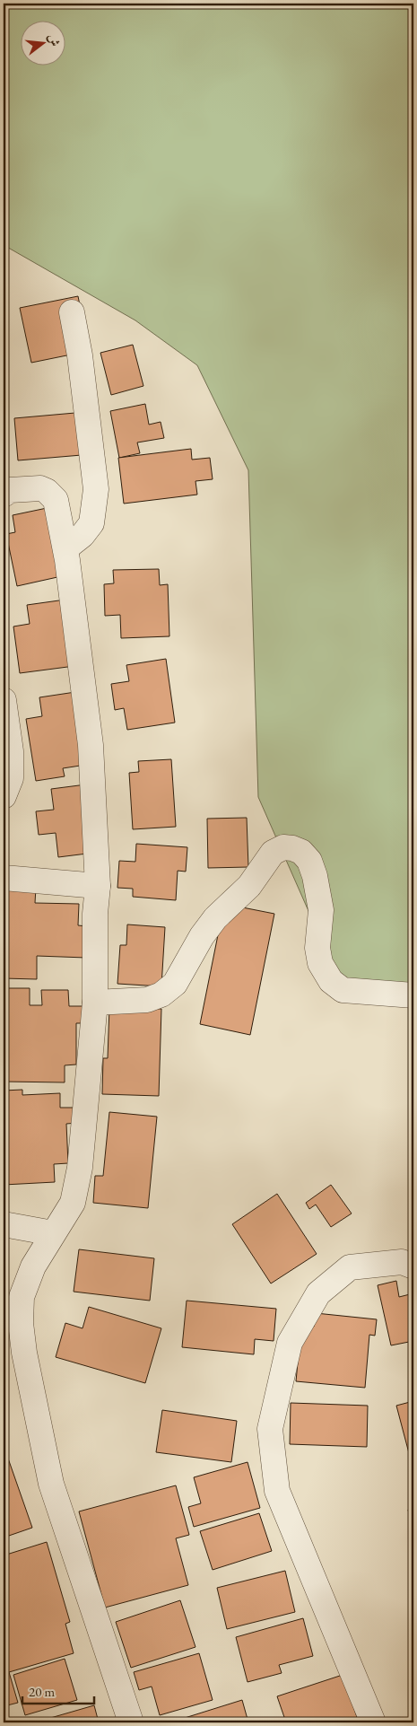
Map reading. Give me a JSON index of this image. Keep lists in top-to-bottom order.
{
  "scale_bar": "20 m",
  "north": "right"
}
